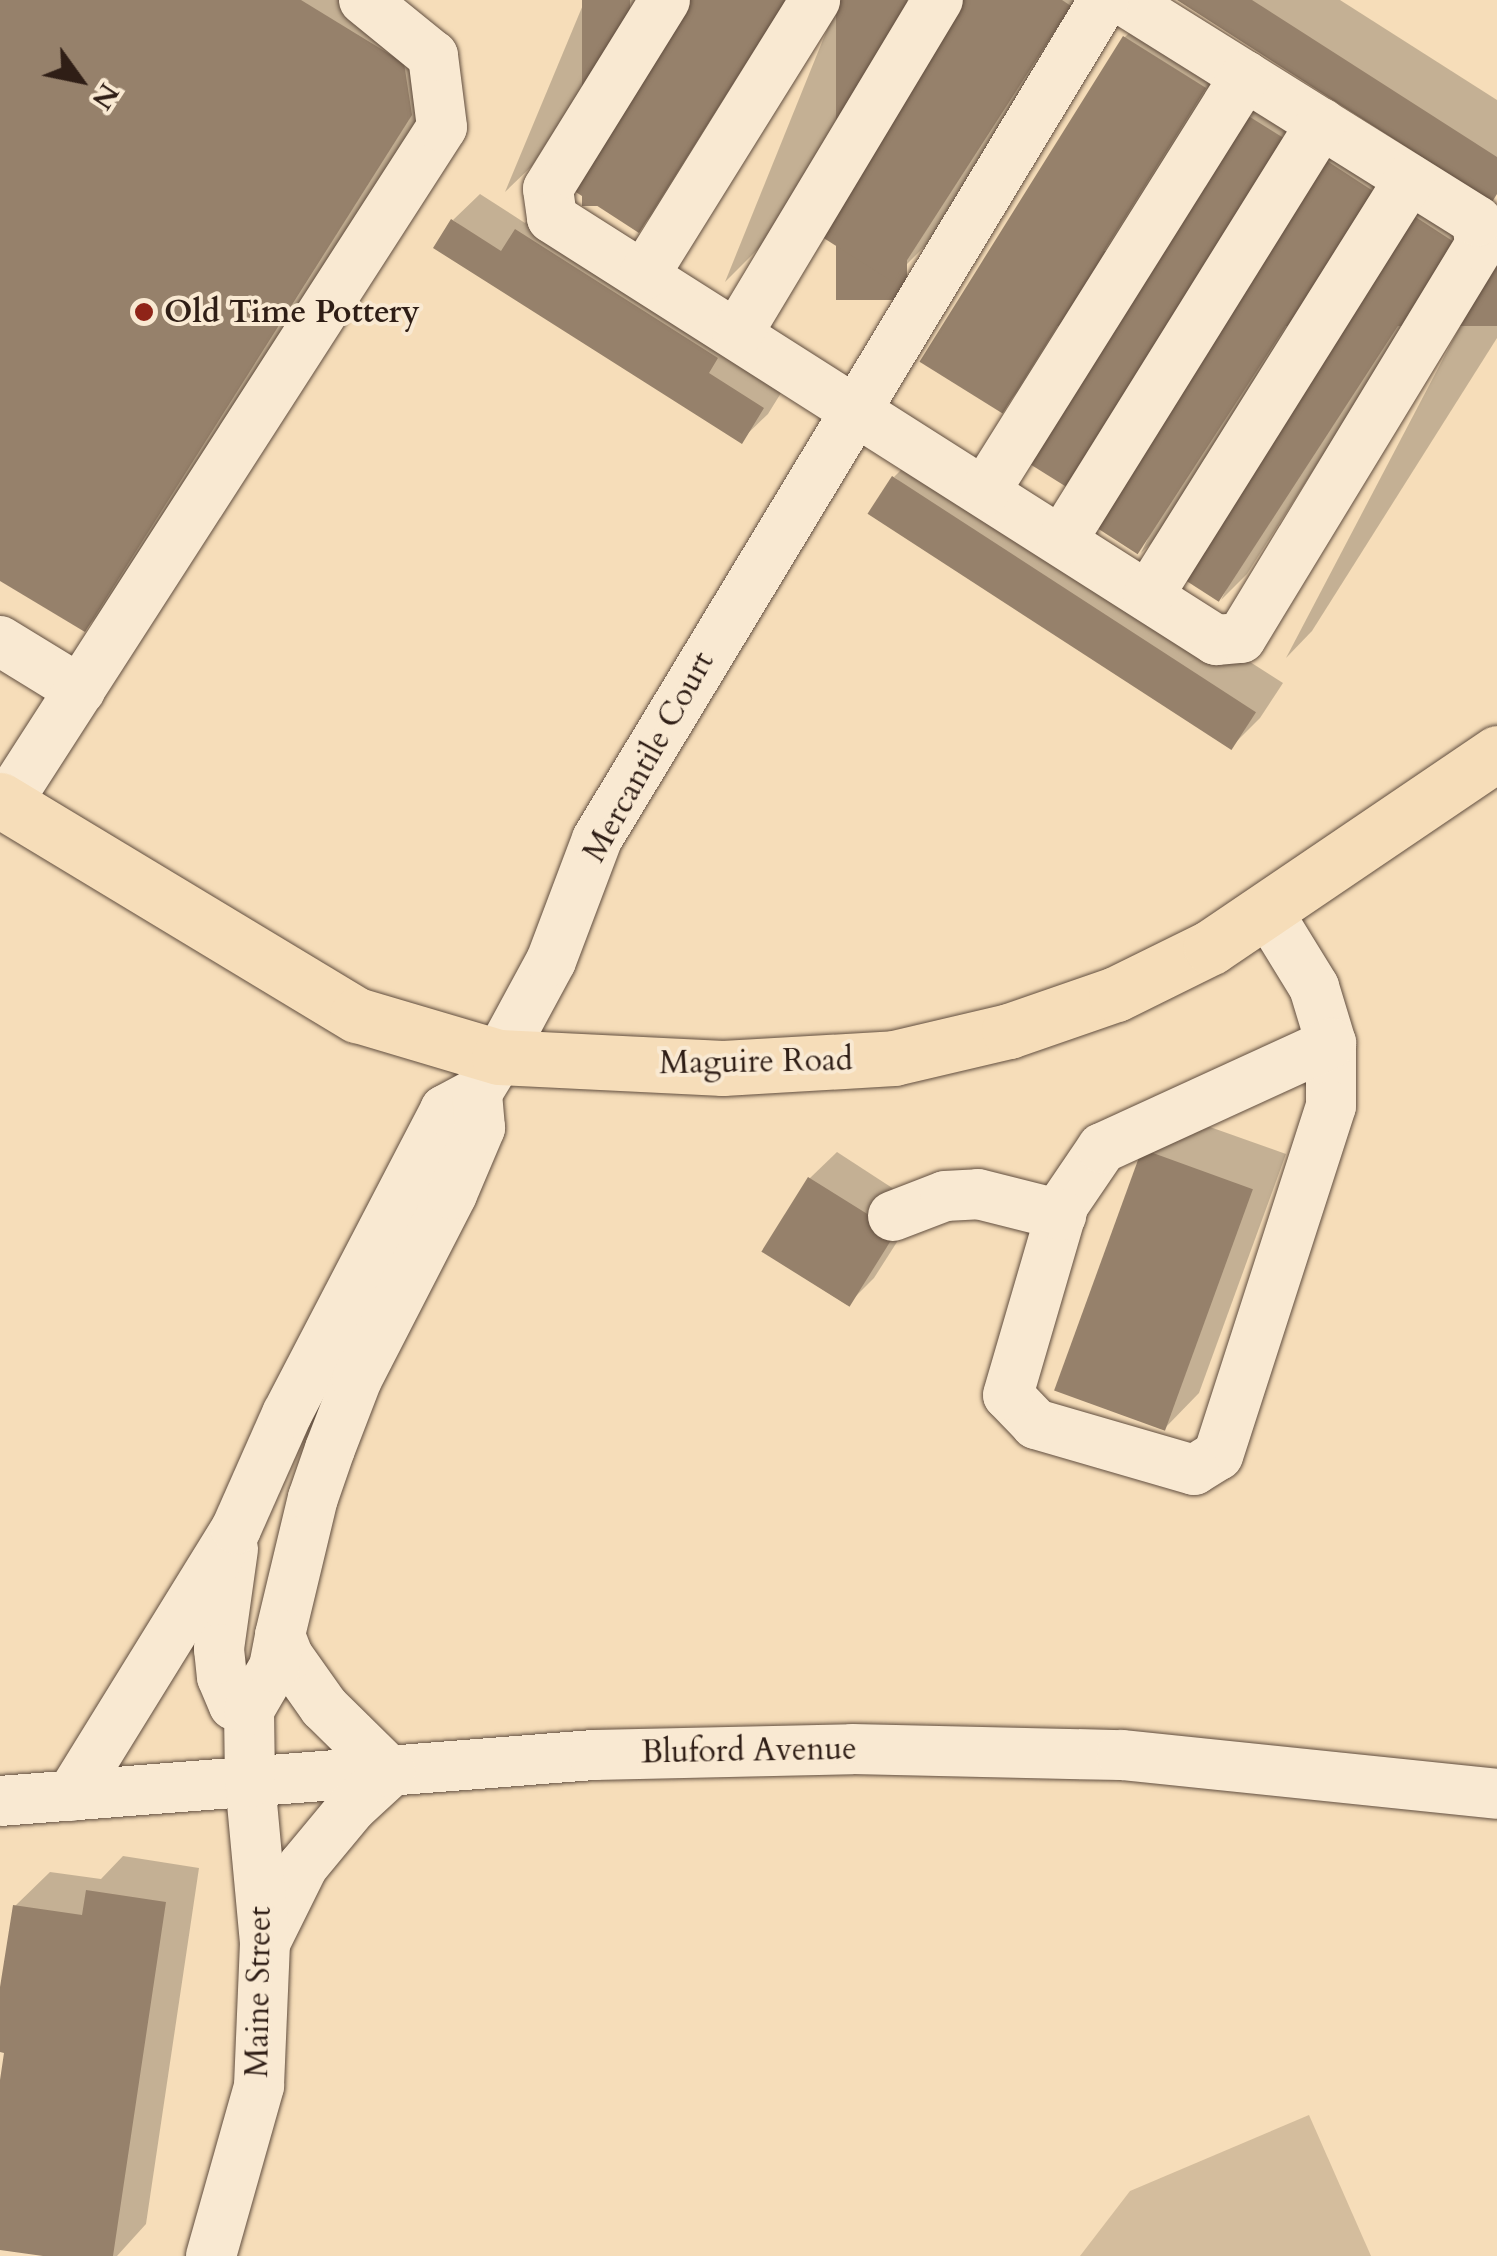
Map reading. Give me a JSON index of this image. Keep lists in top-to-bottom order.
{
  "streets": {
    "main road": ["Maguire Road"],
    "street": ["Mercantile Court", "Bluford Avenue", "Maine Street"]
  },
  "crossings": [
    ["Mercantile Court", "Maguire Road"],
    ["Bluford Avenue", "Maine Street"]
  ],
  "places": ["Old Time Pottery"],
  "north": "bottom right"
}
